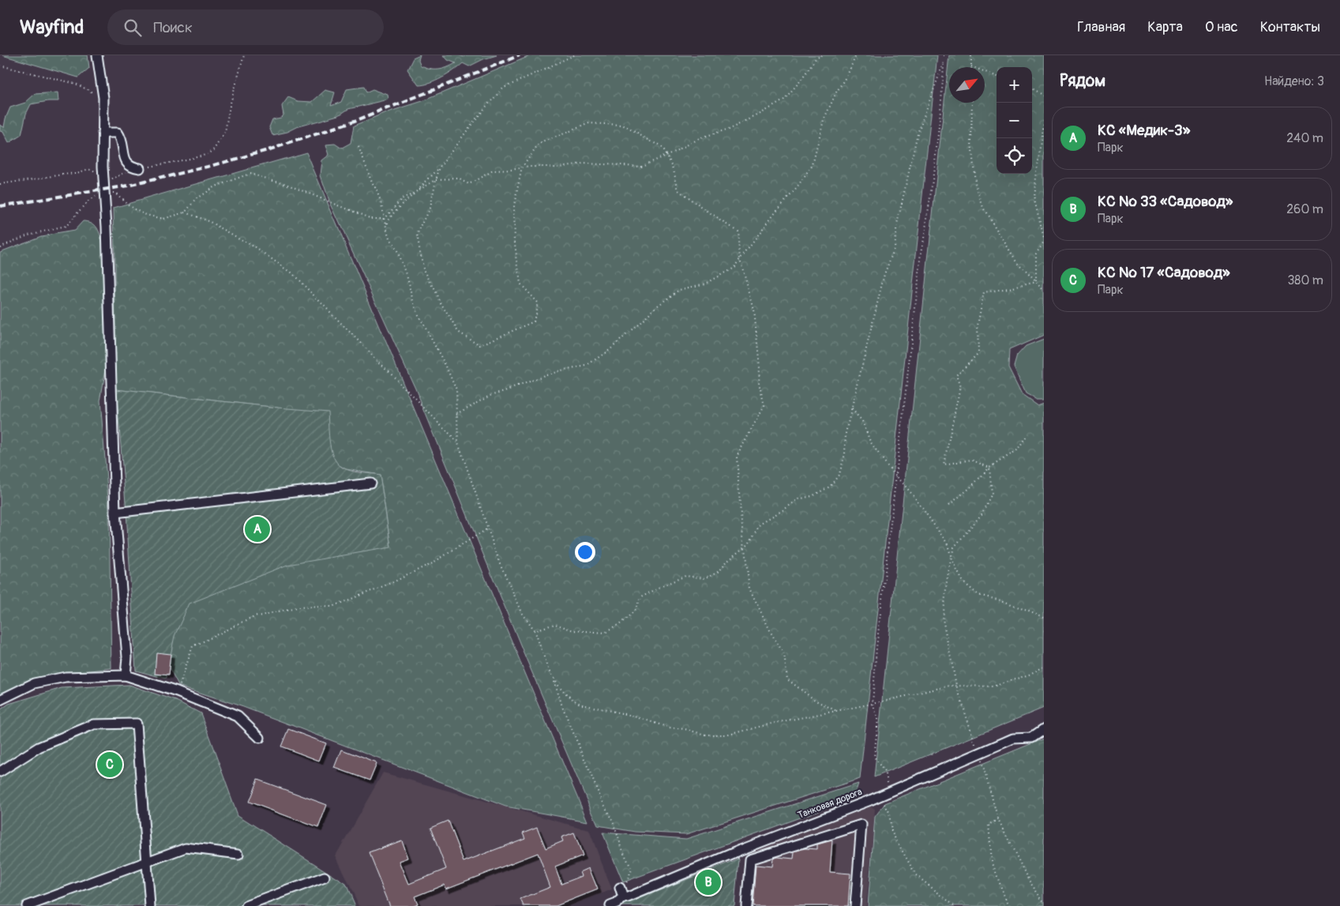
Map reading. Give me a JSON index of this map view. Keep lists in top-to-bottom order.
{
  "streets": {
    "street": ["Танковая дорога"]
  },
  "north": "top right",
  "page": {
    "header": "Wayfind",
    "search": "Поиск",
    "nav": [
      "Главная",
      "Карта",
      "О нас",
      "Контакты"
    ],
    "heading": ["Рядом", "Найдено: 3"],
    "map_buttons": ["+", "−"],
    "list": [
      {
        "mark": "A",
        "name": "КС «Медик-3»",
        "note": "Парк",
        "value": "240 m"
      },
      {
        "mark": "B",
        "name": "КС № 33 «Садовод»",
        "note": "Парк",
        "value": "260 m"
      },
      {
        "mark": "C",
        "name": "КС № 17 «Садовод»",
        "note": "Парк",
        "value": "380 m"
      }
    ],
    "pins": ["A", "C", "B"]
  }
}
